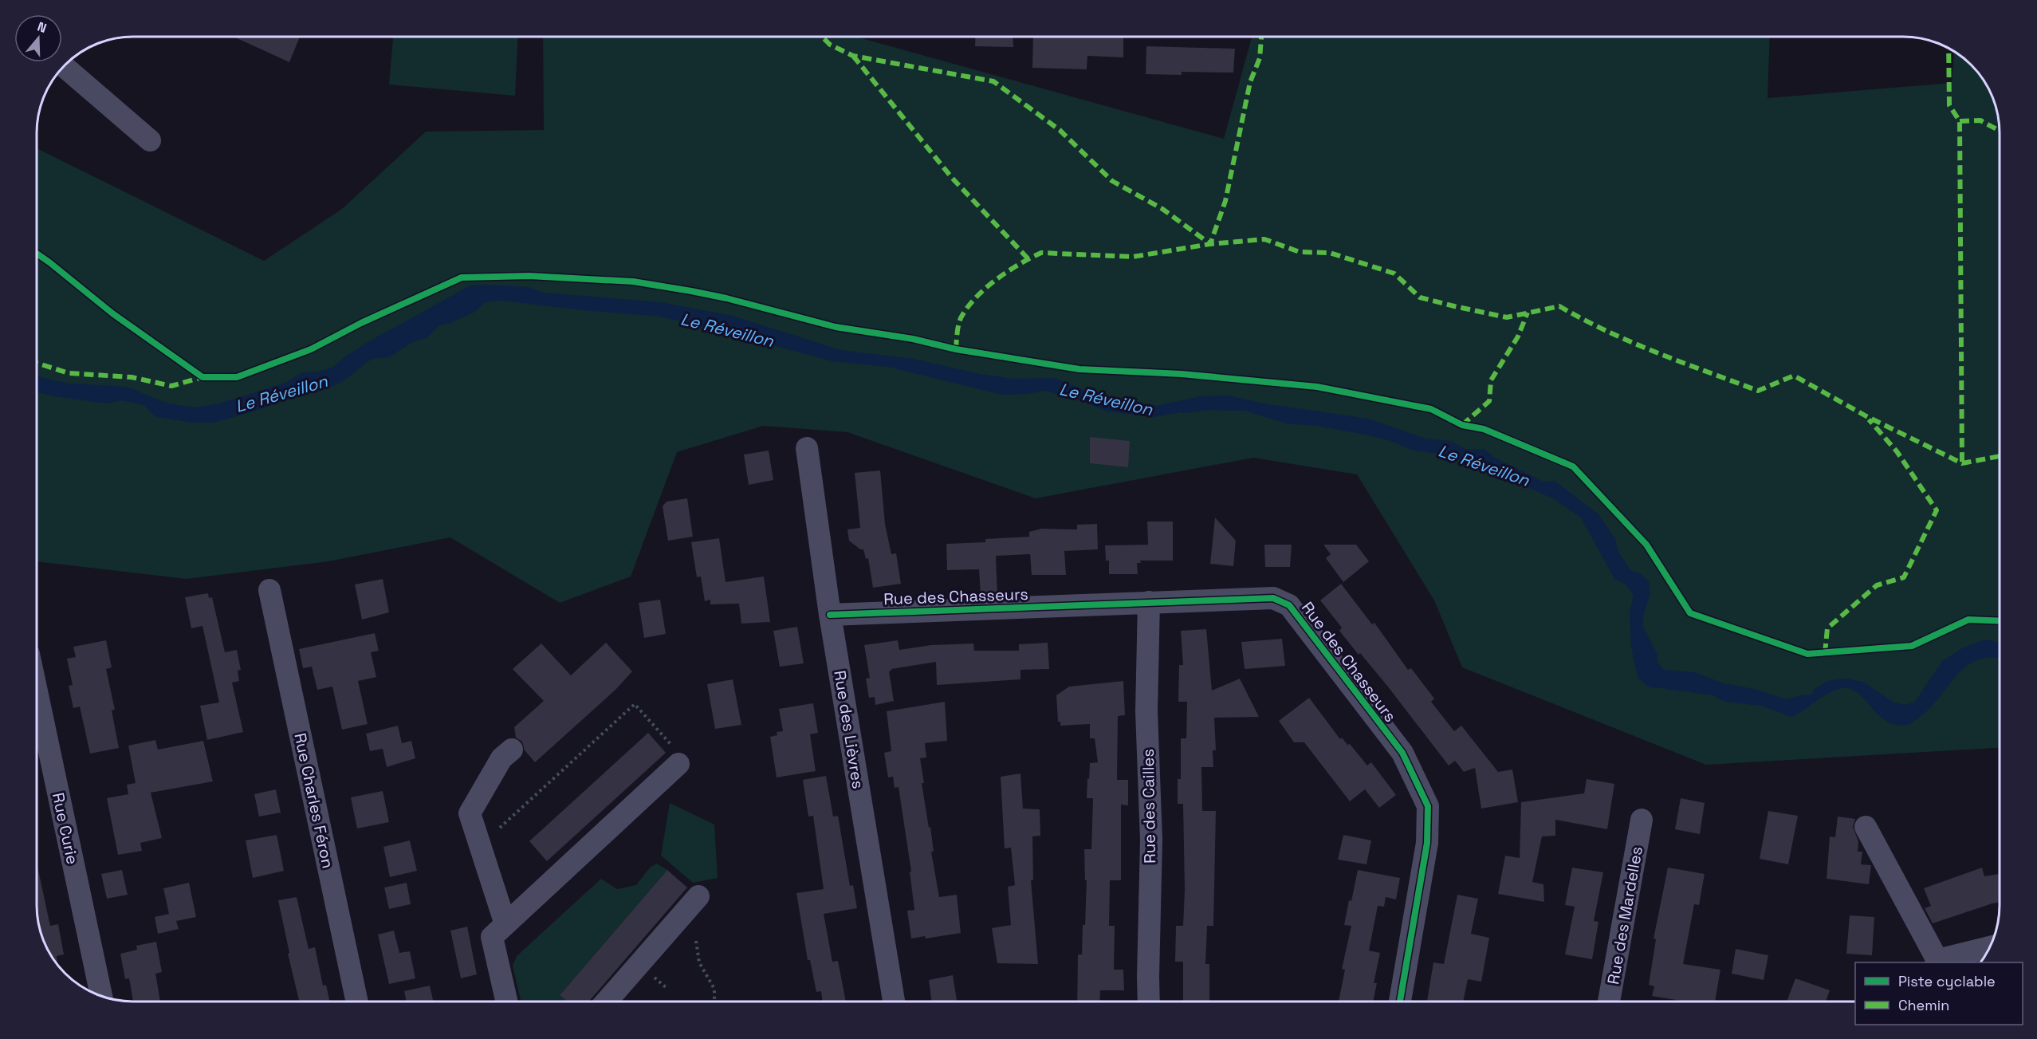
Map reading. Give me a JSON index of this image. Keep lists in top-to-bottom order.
{
  "streets": {
    "street": [
      "Rue des Chasseurs",
      "Rue des Lièvres",
      "Rue Charles Féron",
      "Rue des Cailles",
      "Rue Curie",
      "Rue des Mardelles"
    ]
  },
  "crossings": [
    ["Rue des Chasseurs", "Rue des Lièvres"],
    ["Rue des Chasseurs", "Rue des Cailles"]
  ],
  "water": ["Le Réveillon"],
  "legend": ["Piste cyclable", "Chemin"],
  "north": "top"
}
